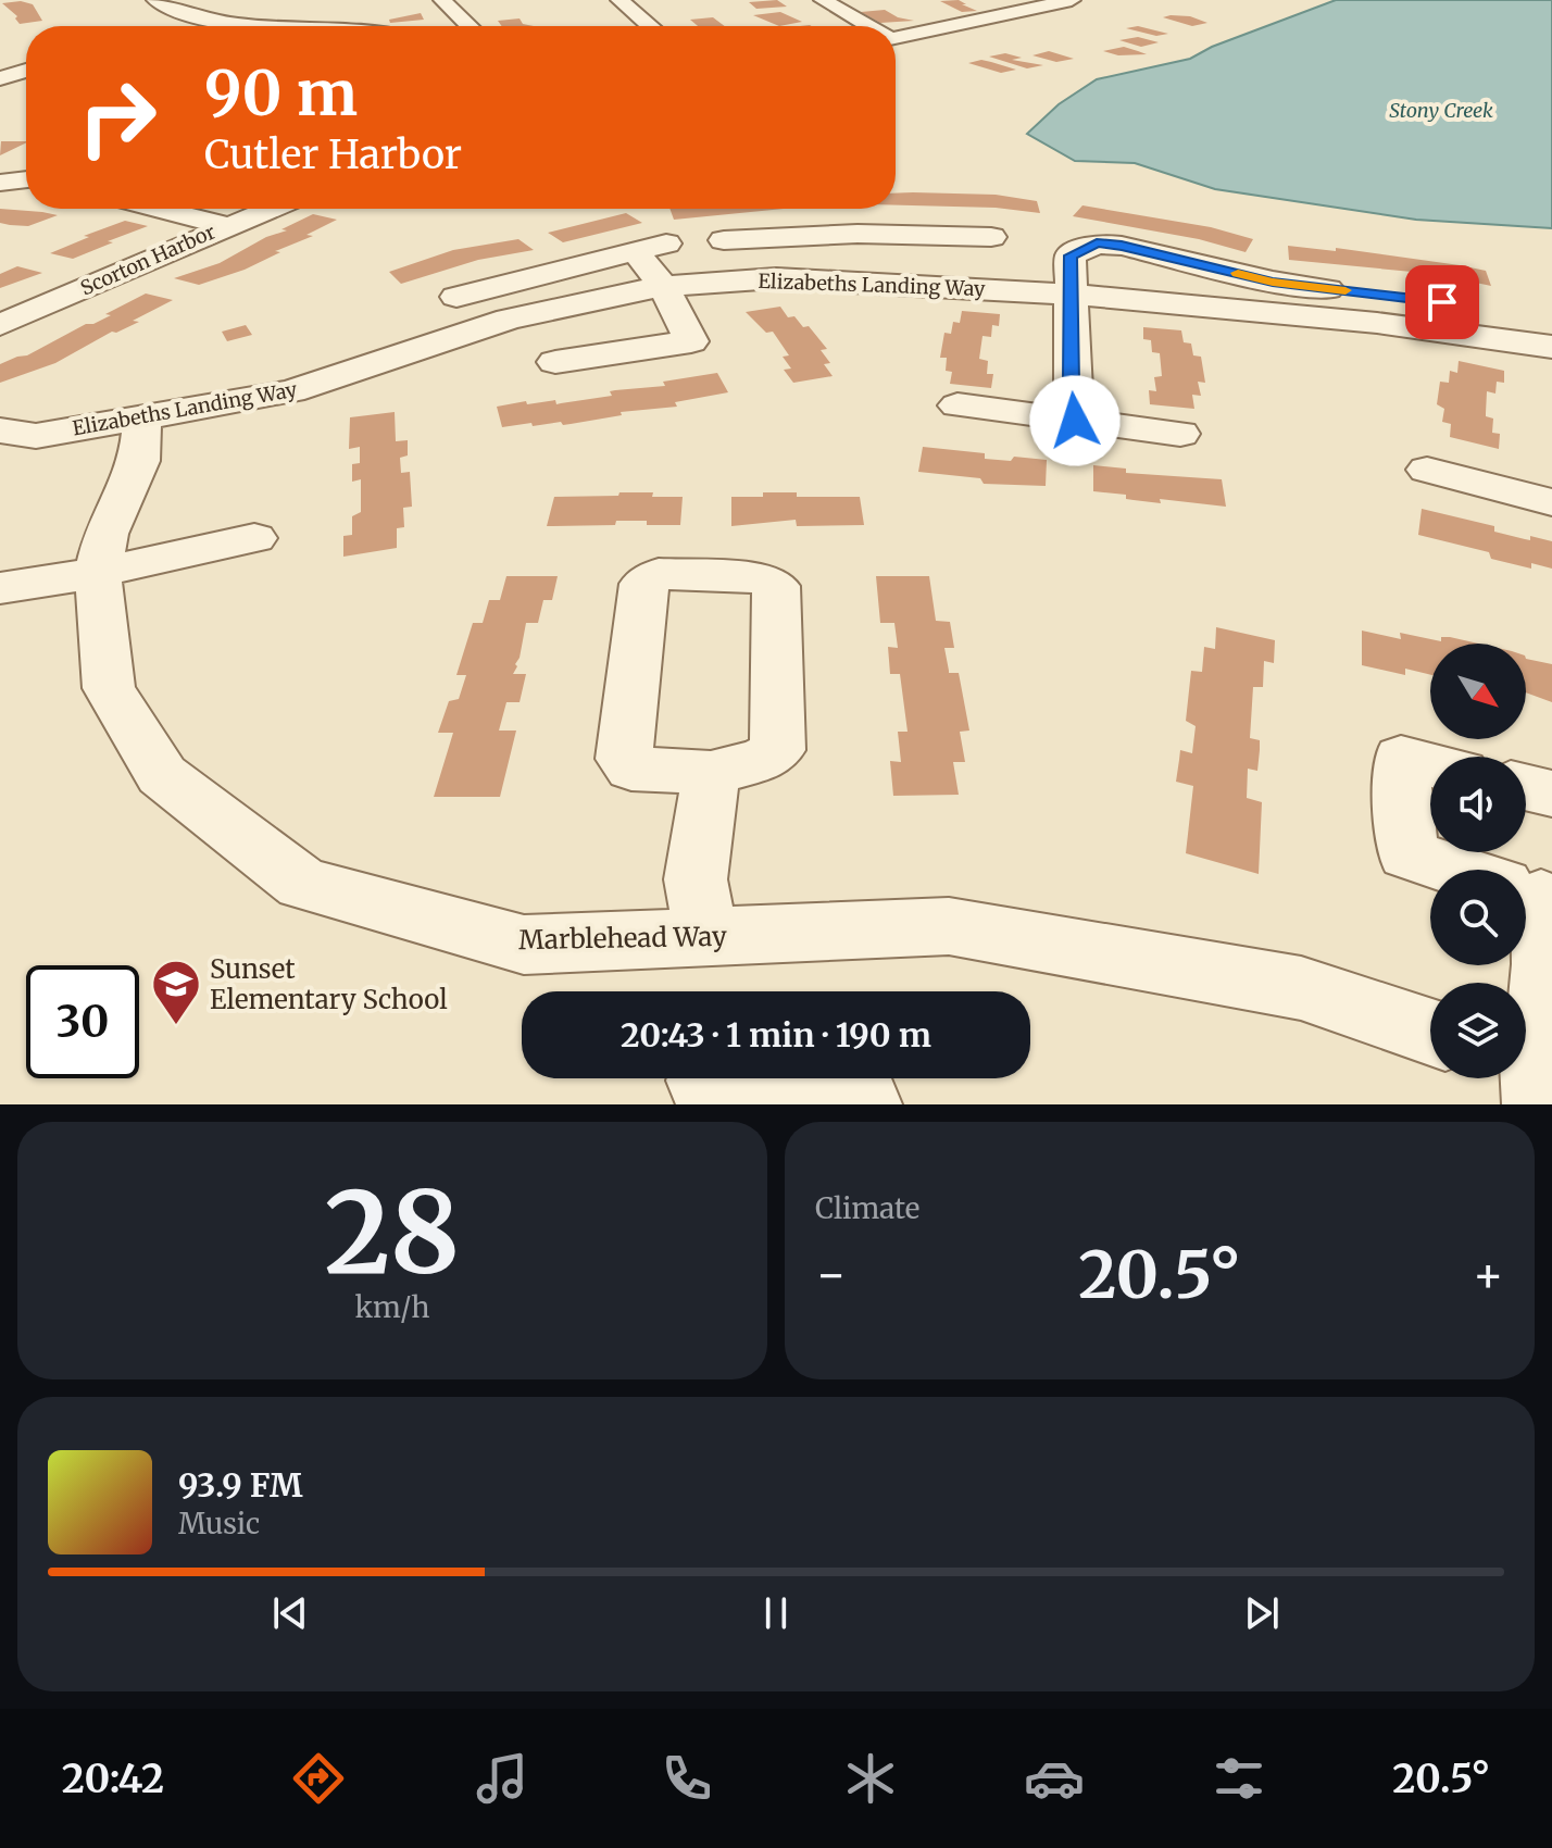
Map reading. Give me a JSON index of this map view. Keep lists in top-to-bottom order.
{
  "streets": {
    "street": ["Scorton Harbor", "Elizabeths Landing Way", "Marblehead Way"]
  },
  "crossings": [
    ["Elizabeths Landing Way", "Marblehead Way"]
  ],
  "water": ["Stony Creek"],
  "places": {
    "school or university": ["Sunset Elementary School"]
  },
  "north": "bottom right",
  "page": {
    "turn": ["90 m", "Cutler Harbor"],
    "limit": "30",
    "trip": "20:43 · 1 min · 190 m",
    "tile": [
      ["28", "km/h"],
      "Climate"
    ],
    "heat": ["−", "20.5°", "+"],
    "song": ["93.9 FM", "Music"],
    "tabs": ["20:42", "20.5°"]
  }
}
